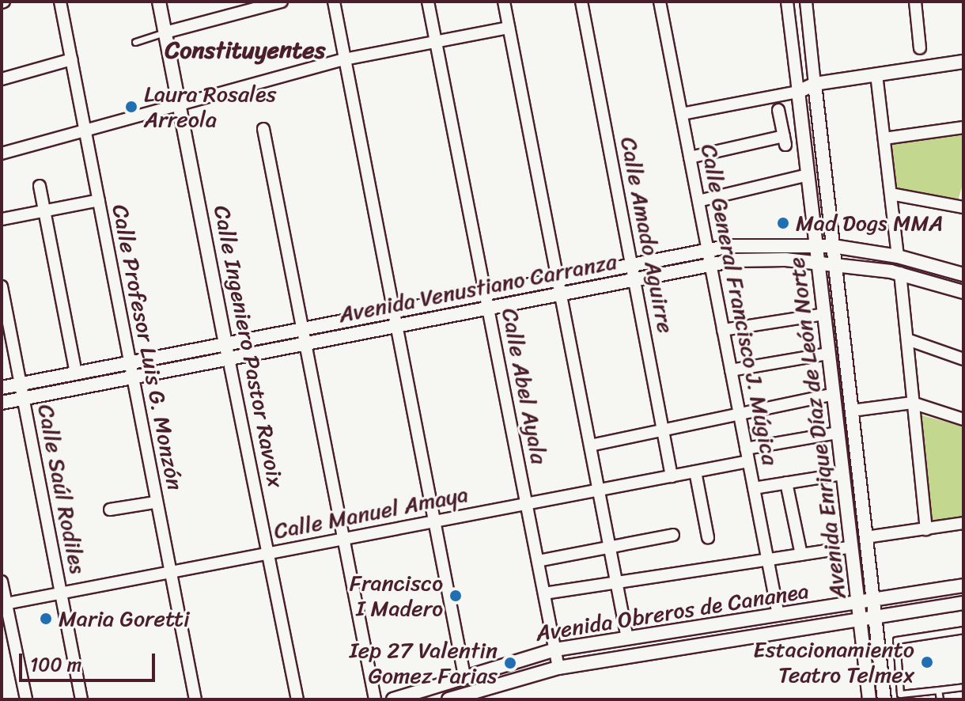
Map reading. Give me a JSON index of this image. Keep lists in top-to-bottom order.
{
  "streets": {
    "street": [
      "Calle Amado Aguirre",
      "Avenida Venustiano Carranza",
      "Calle General Francisco J. Múgica",
      "Calle Ingeniero Pastor Ravoix",
      "Calle Profesor Luis G. Monzón",
      "Calle Abel Ayala",
      "Avenida Enrique Díaz de León Norte",
      "Calle Saúl Rodiles",
      "Calle Manuel Amaya",
      "Avenida Obreros de Cananea"
    ]
  },
  "crossings": [
    ["Calle Amado Aguirre", "Avenida Venustiano Carranza"],
    ["Calle Amado Aguirre", "Calle Manuel Amaya"],
    ["Avenida Venustiano Carranza", "Calle General Francisco J. Múgica"],
    ["Avenida Venustiano Carranza", "Calle Ingeniero Pastor Ravoix"],
    ["Avenida Venustiano Carranza", "Calle Profesor Luis G. Monzón"],
    ["Avenida Venustiano Carranza", "Calle Abel Ayala"],
    ["Avenida Venustiano Carranza", "Avenida Enrique Díaz de León Norte"],
    ["Avenida Venustiano Carranza", "Calle Saúl Rodiles"],
    ["Calle General Francisco J. Múgica", "Calle Manuel Amaya"],
    ["Calle General Francisco J. Múgica", "Avenida Obreros de Cananea"],
    ["Calle Ingeniero Pastor Ravoix", "Calle Manuel Amaya"],
    ["Calle Profesor Luis G. Monzón", "Calle Manuel Amaya"],
    ["Calle Abel Ayala", "Calle Manuel Amaya"],
    ["Calle Abel Ayala", "Avenida Obreros de Cananea"],
    ["Avenida Enrique Díaz de León Norte", "Avenida Obreros de Cananea"],
    ["Calle Saúl Rodiles", "Calle Manuel Amaya"]
  ],
  "districts": ["Constituyentes"],
  "places": [
    "Laura Rosales Arreola",
    "Mad Dogs MMA",
    "Francisco I Madero",
    "Maria Goretti",
    "Estacionamiento Teatro Telmex",
    "Iep 27 Valentin Gomez Farias"
  ],
  "scale_bar": "100 m"
}
